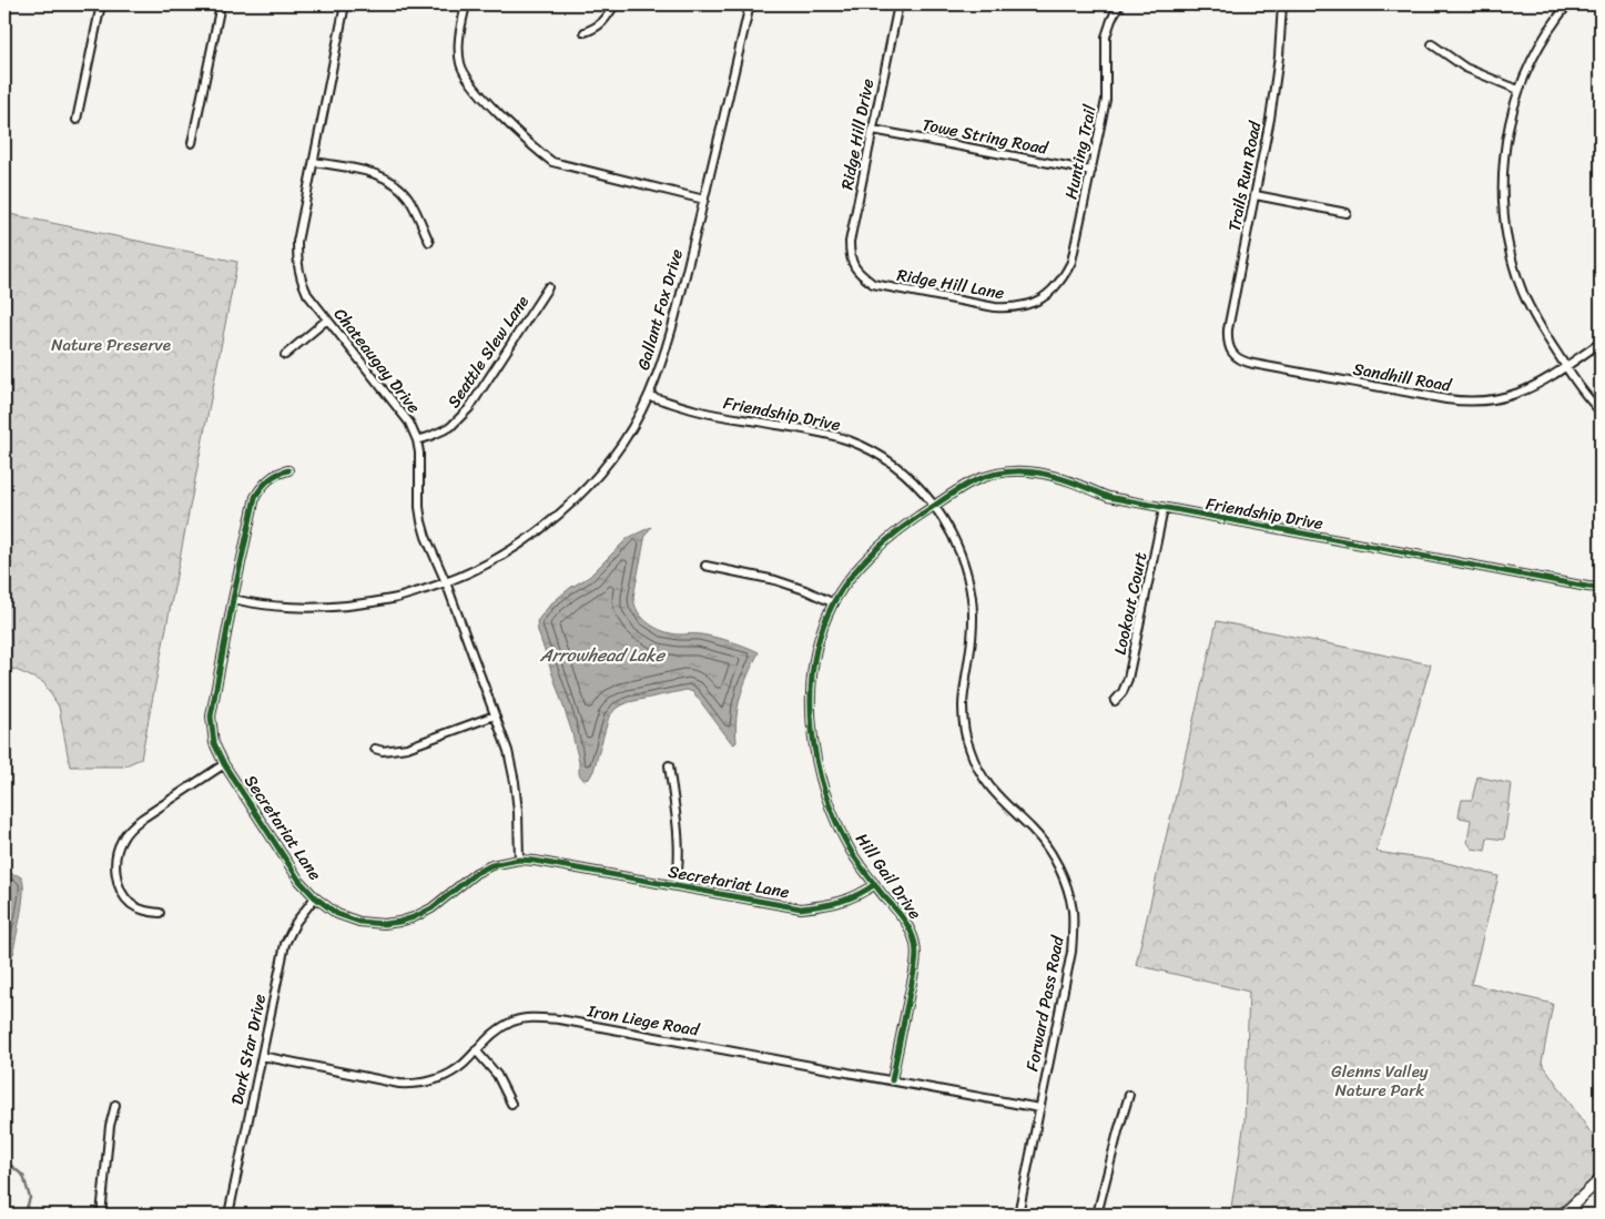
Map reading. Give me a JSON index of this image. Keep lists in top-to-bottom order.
{
  "streets": {
    "street": [
      "Ridge Hill Drive",
      "Towe String Road",
      "Hunting Trail",
      "Trails Run Road",
      "Ridge Hill Lane",
      "Gallant Fox Drive",
      "Seattle Slew Lane",
      "Chateaugay Drive",
      "Sandhill Road",
      "Friendship Drive",
      "Lookout Court",
      "Secretariat Lane",
      "Hill Gail Drive",
      "Forward Pass Road",
      "Iron Liege Road",
      "Dark Star Drive"
    ]
  },
  "crossings": [
    ["Ridge Hill Drive", "Towe String Road"],
    ["Ridge Hill Drive", "Ridge Hill Lane"],
    ["Towe String Road", "Hunting Trail"],
    ["Hunting Trail", "Ridge Hill Lane"],
    ["Trails Run Road", "Sandhill Road"],
    ["Gallant Fox Drive", "Chateaugay Drive"],
    ["Gallant Fox Drive", "Friendship Drive"],
    ["Gallant Fox Drive", "Secretariat Lane"],
    ["Seattle Slew Lane", "Chateaugay Drive"],
    ["Chateaugay Drive", "Secretariat Lane"],
    ["Friendship Drive", "Lookout Court"],
    ["Friendship Drive", "Hill Gail Drive"],
    ["Friendship Drive", "Forward Pass Road"],
    ["Secretariat Lane", "Hill Gail Drive"],
    ["Secretariat Lane", "Dark Star Drive"],
    ["Hill Gail Drive", "Forward Pass Road"],
    ["Hill Gail Drive", "Iron Liege Road"],
    ["Forward Pass Road", "Iron Liege Road"],
    ["Iron Liege Road", "Dark Star Drive"]
  ],
  "water": ["Arrowhead Lake"],
  "parks": ["Nature Preserve", "Glenns Valley Nature Park"]
}
